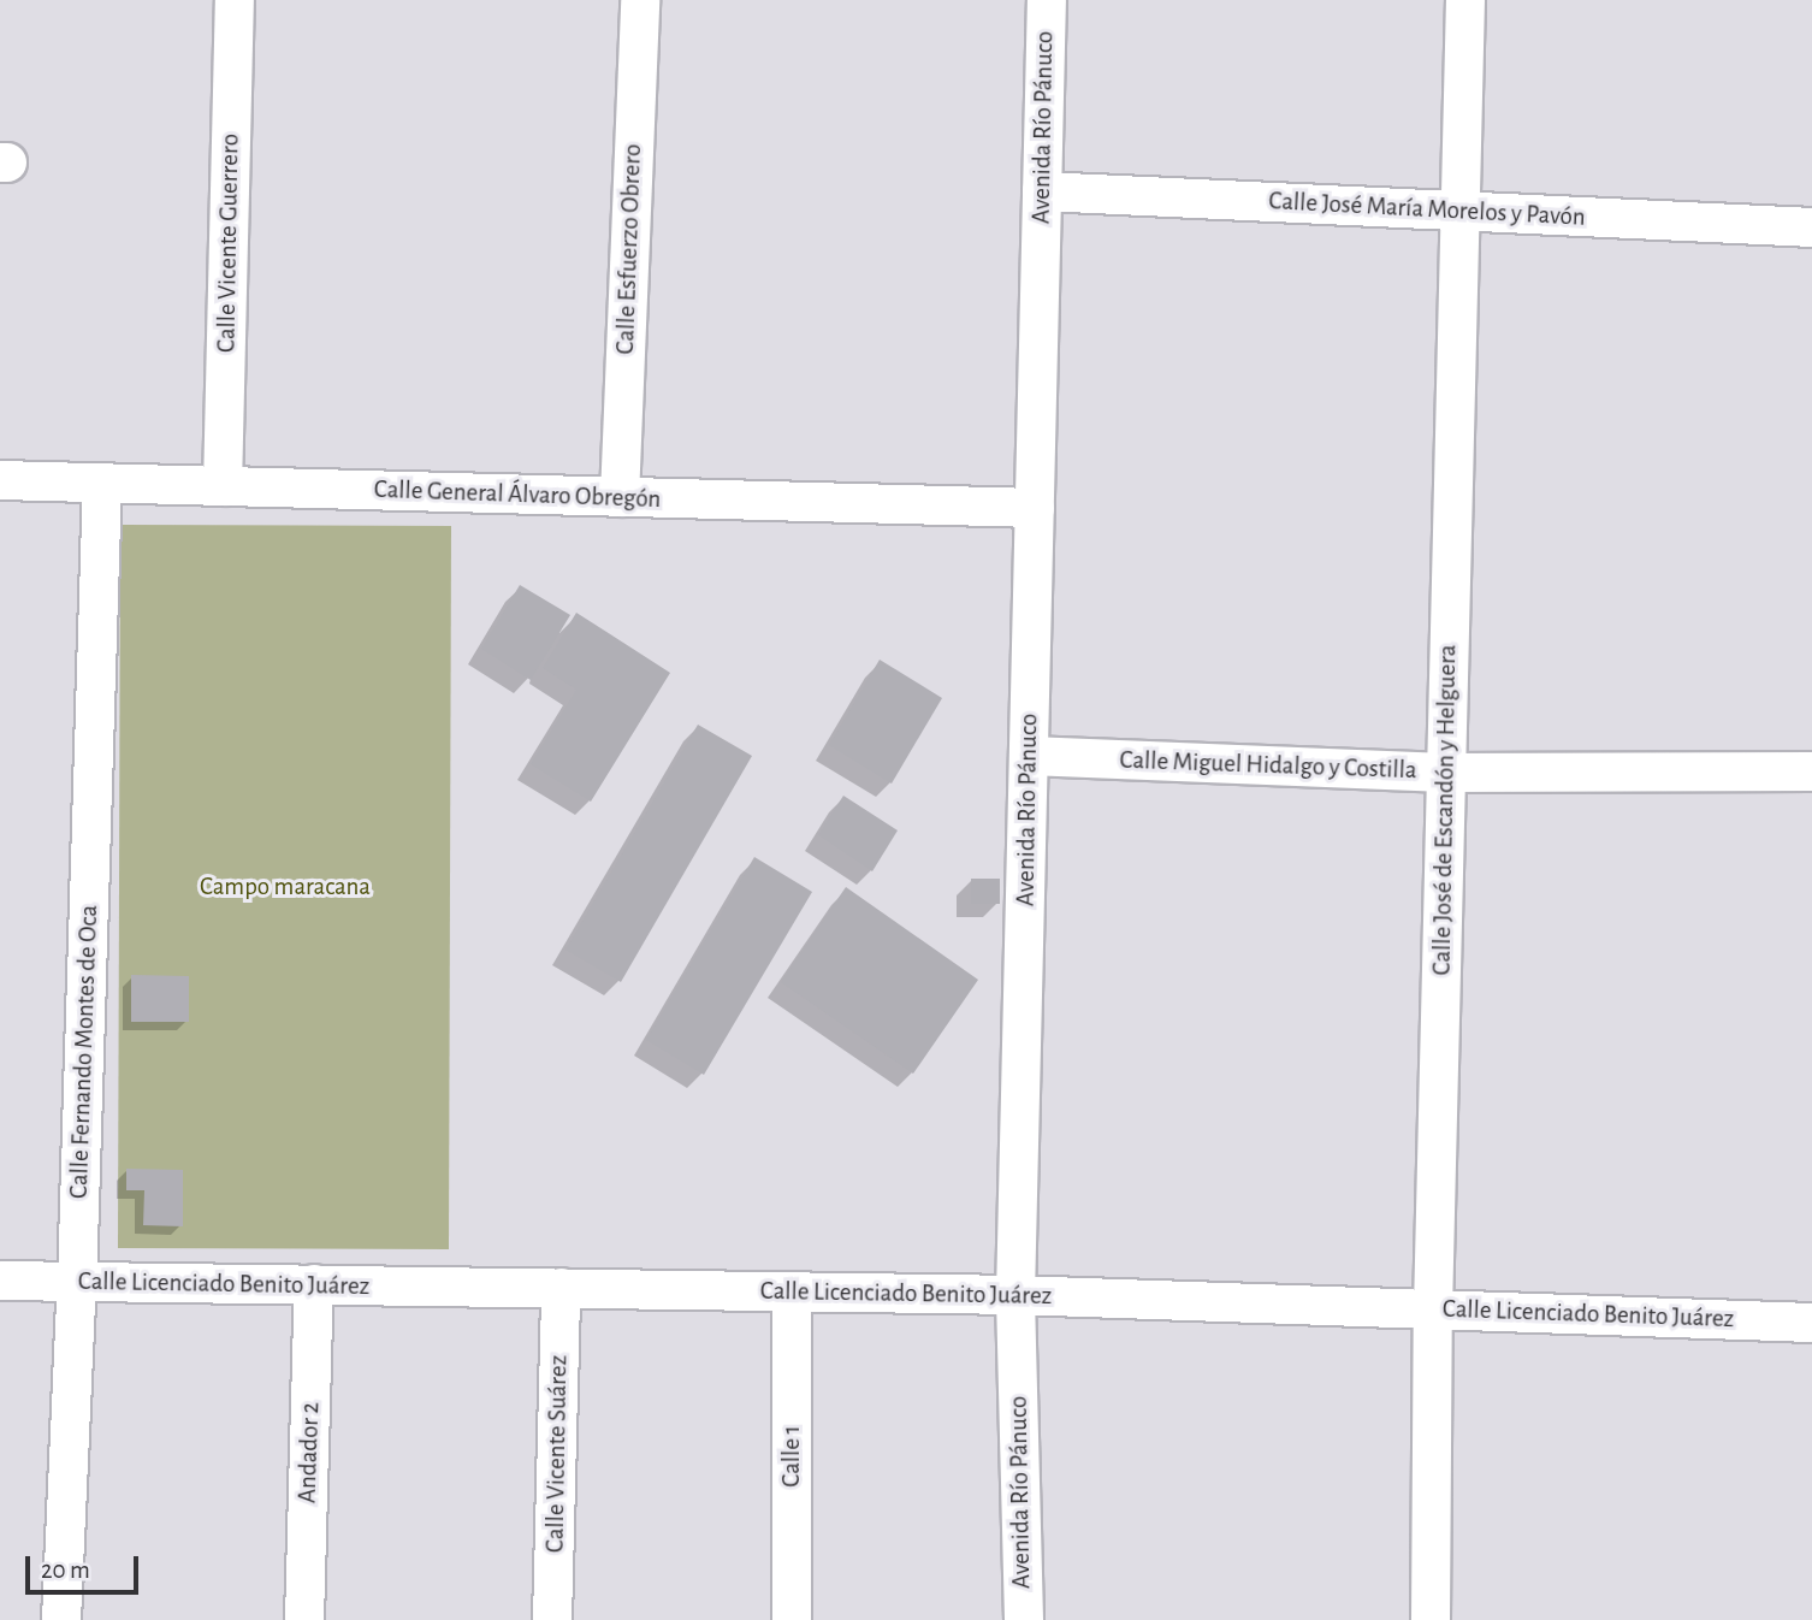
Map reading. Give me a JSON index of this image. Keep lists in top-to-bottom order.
{
  "streets": {
    "street": [
      "Avenida Río Pánuco",
      "Calle José María Morelos y Pavón",
      "Calle Vicente Guerrero",
      "Calle Esfuerzo Obrero",
      "Calle General Álvaro Obregón",
      "Calle Miguel Hidalgo y Costilla",
      "Calle José de Escandón y Helguera",
      "Calle Fernando Montes de Oca",
      "Calle Licenciado Benito Juárez",
      "Andador 2",
      "Calle Vicente Suárez",
      "Calle 1"
    ]
  },
  "crossings": [
    ["Avenida Río Pánuco", "Calle José María Morelos y Pavón"],
    ["Avenida Río Pánuco", "Calle General Álvaro Obregón"],
    ["Avenida Río Pánuco", "Calle Miguel Hidalgo y Costilla"],
    ["Avenida Río Pánuco", "Calle Licenciado Benito Juárez"],
    ["Calle José María Morelos y Pavón", "Calle José de Escandón y Helguera"],
    ["Calle Vicente Guerrero", "Calle General Álvaro Obregón"],
    ["Calle Esfuerzo Obrero", "Calle General Álvaro Obregón"],
    ["Calle General Álvaro Obregón", "Calle Fernando Montes de Oca"],
    ["Calle Miguel Hidalgo y Costilla", "Calle José de Escandón y Helguera"],
    ["Calle José de Escandón y Helguera", "Calle Licenciado Benito Juárez"],
    ["Calle Fernando Montes de Oca", "Calle Licenciado Benito Juárez"],
    ["Calle Licenciado Benito Juárez", "Andador 2"],
    ["Calle Licenciado Benito Juárez", "Calle Vicente Suárez"],
    ["Calle Licenciado Benito Juárez", "Calle 1"]
  ],
  "parks": ["Campo maracana"],
  "scale_bar": "20 m"
}
